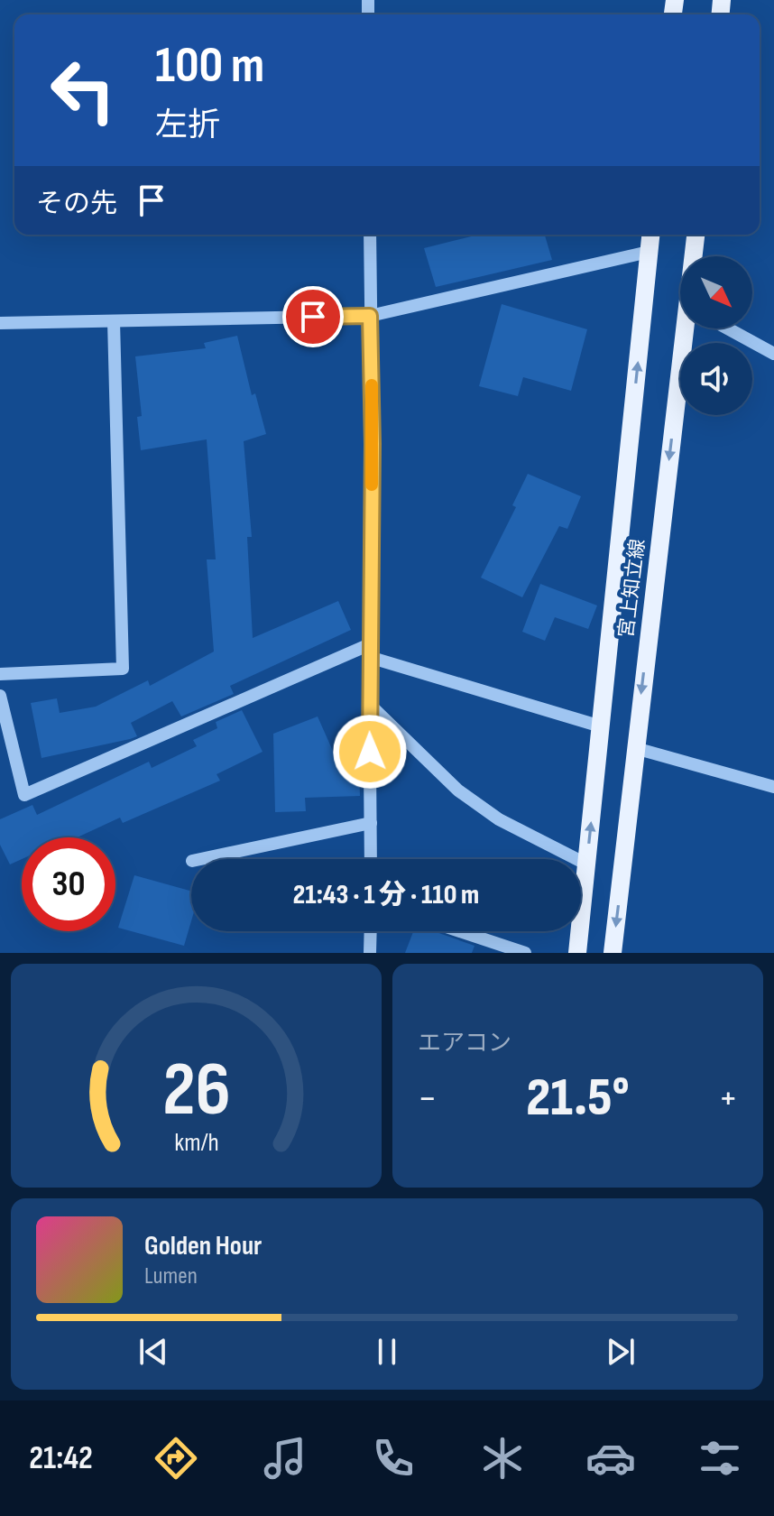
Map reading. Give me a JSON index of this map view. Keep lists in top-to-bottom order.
{
  "streets": {
    "main road": ["宮上知立線"]
  },
  "north": "bottom right",
  "page": {
    "turn": ["100 m", "左折"],
    "then": "その先",
    "limit": "30",
    "trip": "21:43 · 1 分 · 110 m",
    "tile": "エアコン",
    "heat": ["−", "21.5°", "+"],
    "song": ["Golden Hour", "Lumen"],
    "tabs": "21:42",
    "gauge": ["26", "km/h"]
  }
}
